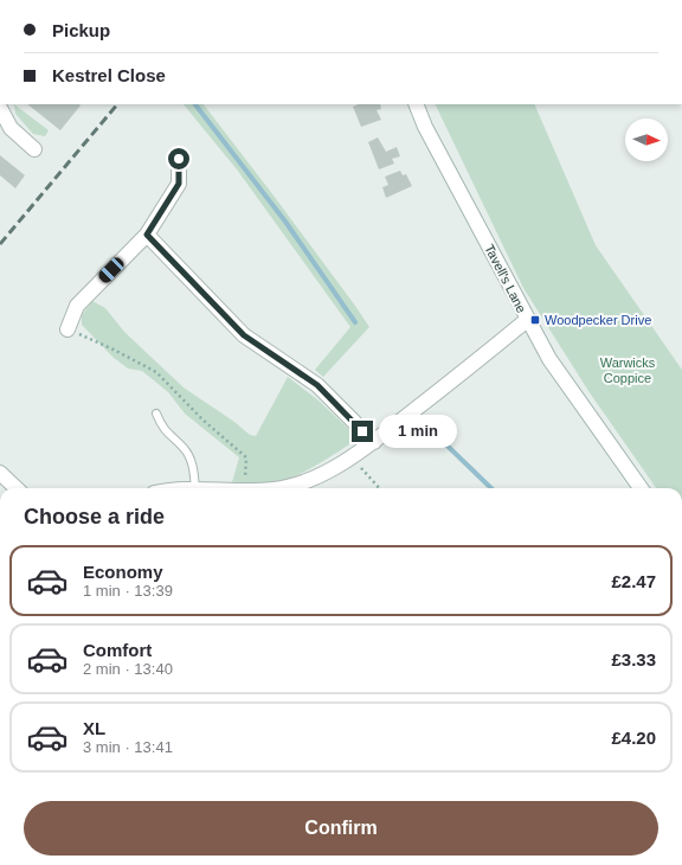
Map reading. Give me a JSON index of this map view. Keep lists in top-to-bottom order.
{
  "streets": {
    "street": ["Tavell's Lane"]
  },
  "parks": ["Warwicks Coppice"],
  "places": {
    "transit": ["Woodpecker Drive"]
  },
  "north": "right",
  "page": {
    "banner": ["Pickup", "Kestrel Close"],
    "bubble": "1 min",
    "heading": "Choose a ride",
    "list": [
      {
        "name": "Economy",
        "note": "1 min · 13:39",
        "value": "£2.47"
      },
      {
        "name": "Comfort",
        "note": "2 min · 13:40",
        "value": "£3.33"
      },
      {
        "name": "XL",
        "note": "3 min · 13:41",
        "value": "£4.20"
      }
    ],
    "buttons": "Confirm"
  }
}
